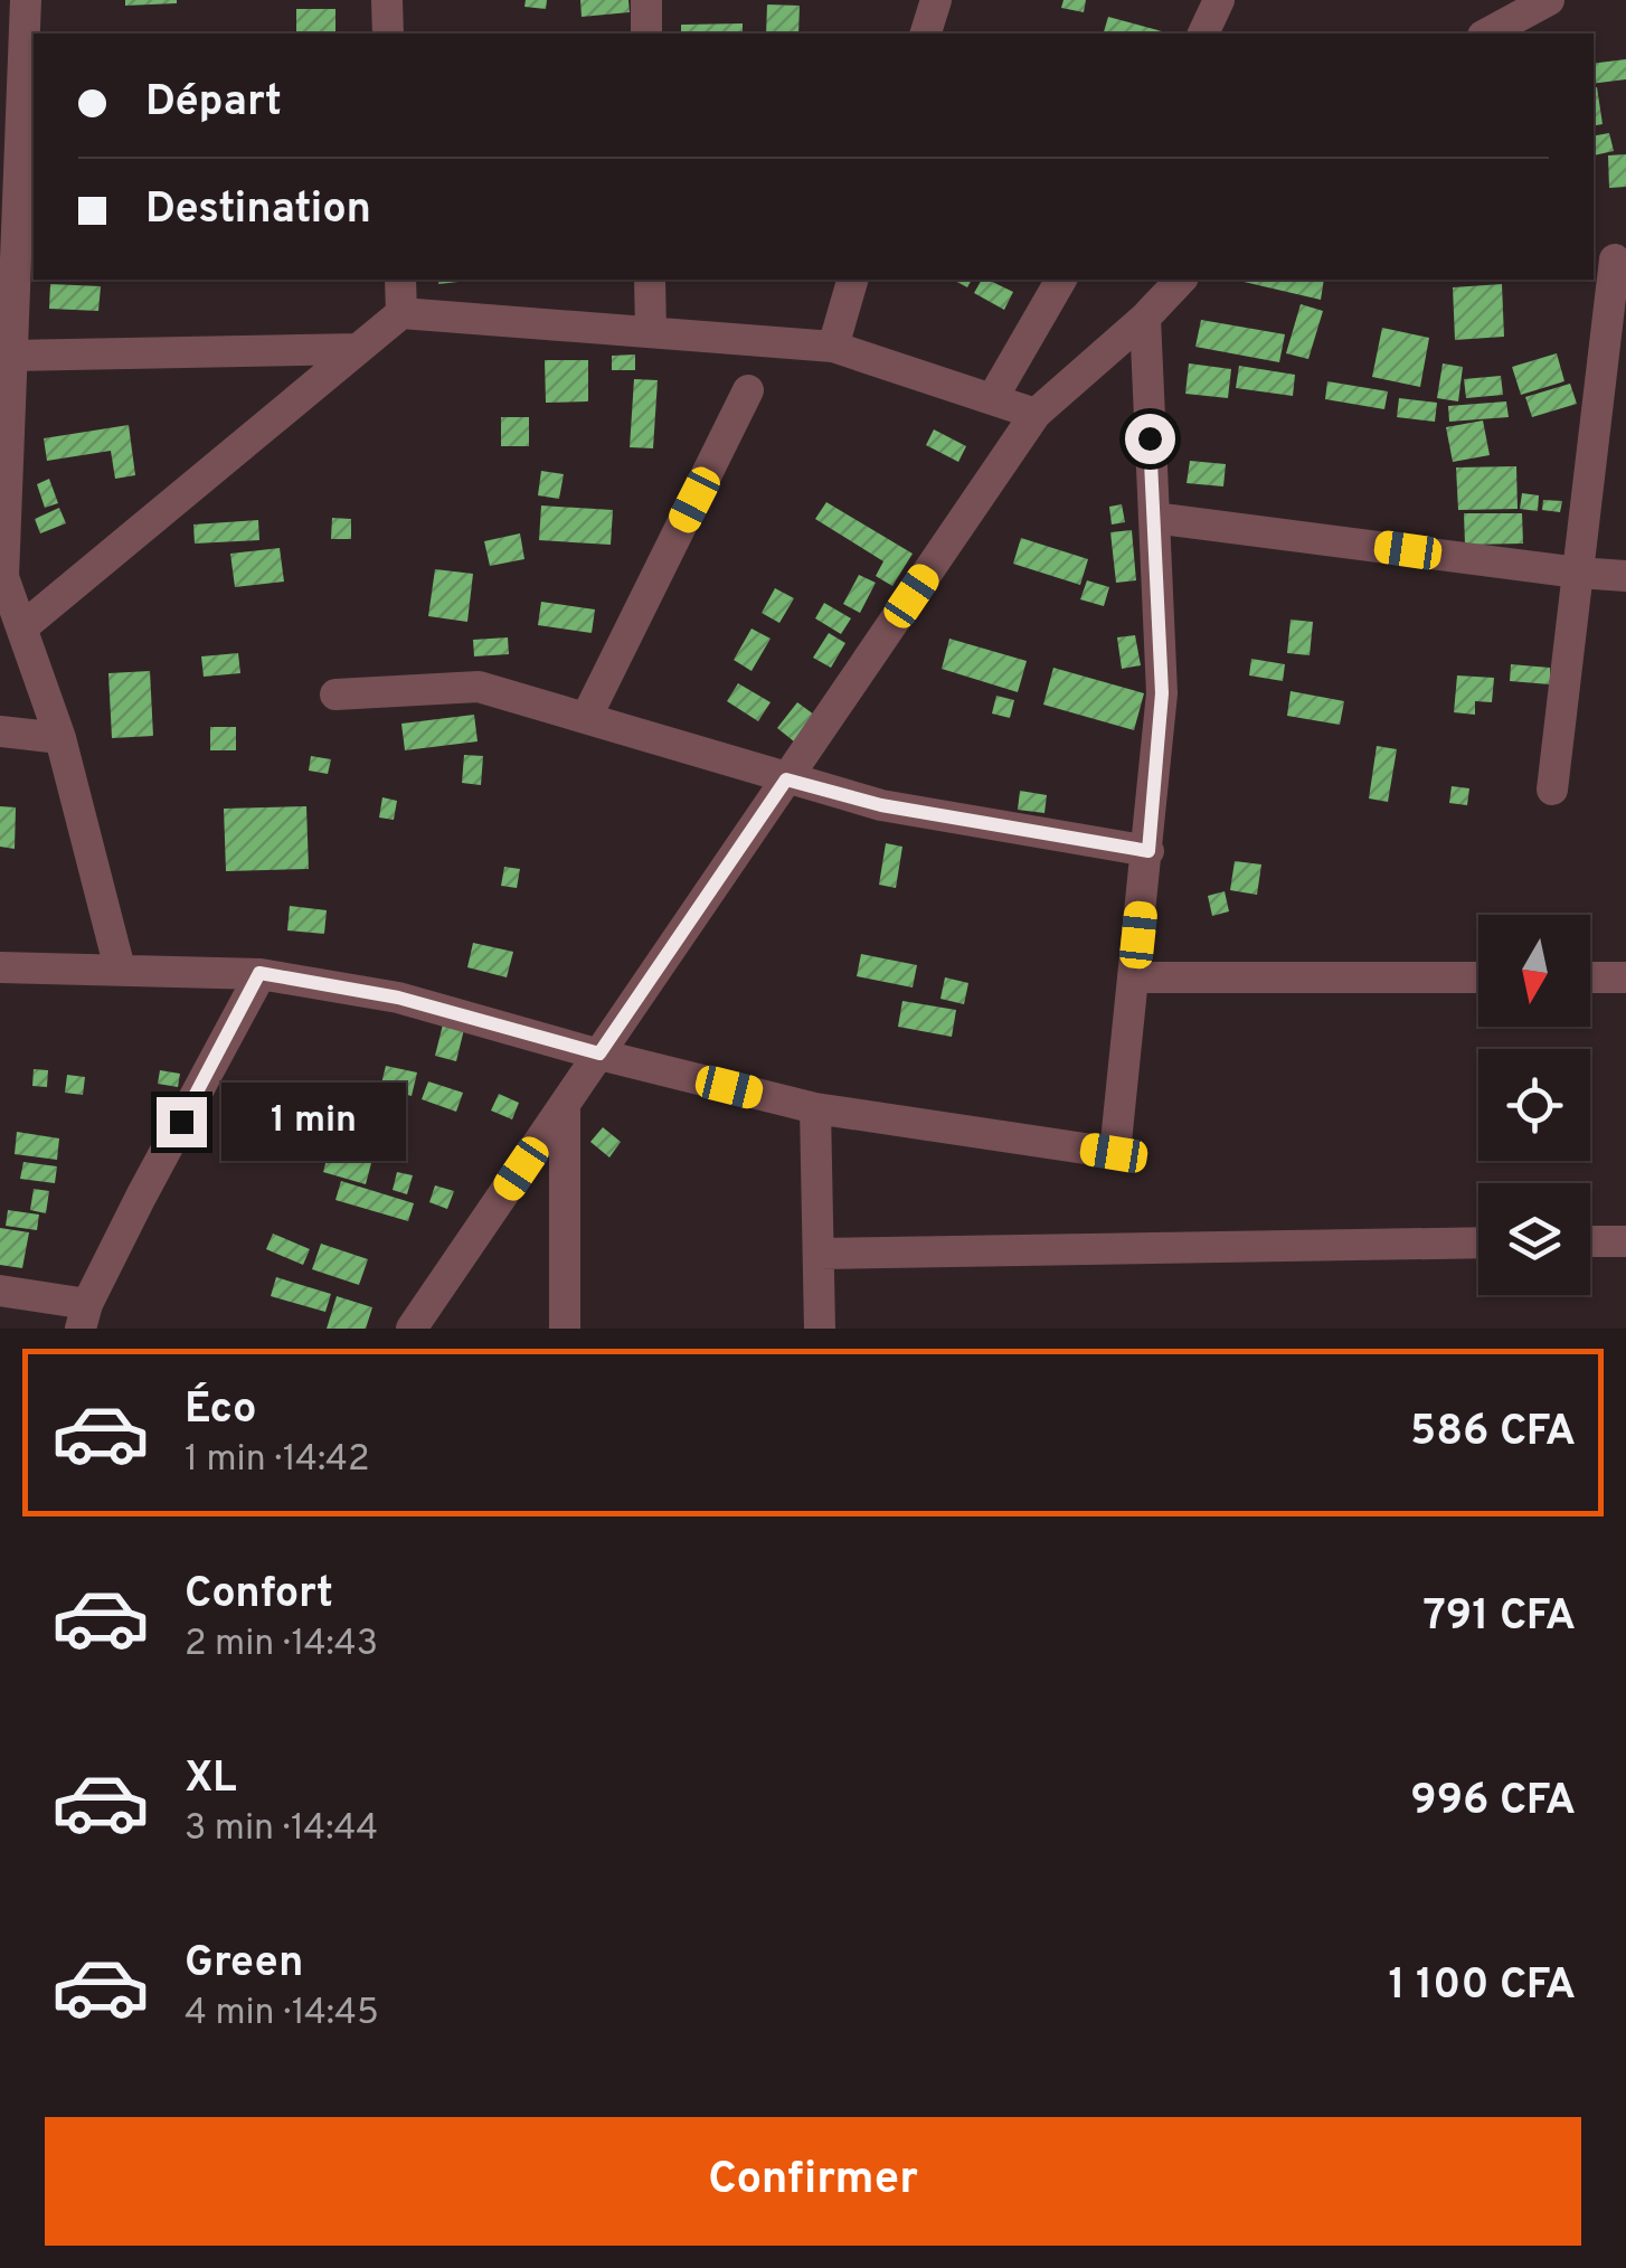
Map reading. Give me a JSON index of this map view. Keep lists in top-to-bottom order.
{
  "north": "bottom",
  "page": {
    "banner": ["Départ", "Destination"],
    "bubble": "1 min",
    "list": [
      {
        "name": "Éco",
        "note": "1 min · 14:42",
        "value": "586 CFA"
      },
      {
        "name": "Confort",
        "note": "2 min · 14:43",
        "value": "791 CFA"
      },
      {
        "name": "XL",
        "note": "3 min · 14:44",
        "value": "996 CFA"
      },
      {
        "name": "Green",
        "note": "4 min · 14:45",
        "value": "1 100 CFA"
      }
    ],
    "buttons": "Confirmer"
  }
}
